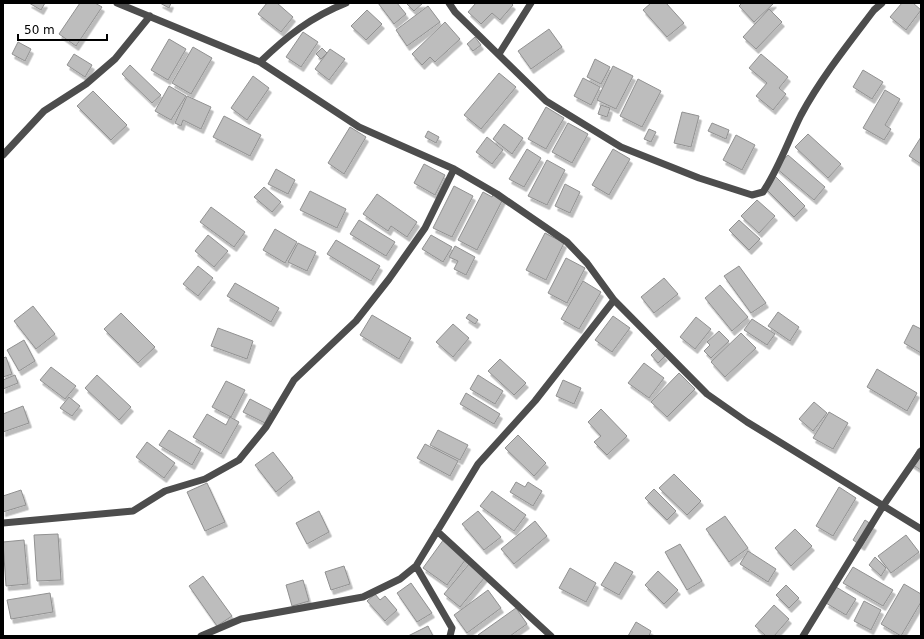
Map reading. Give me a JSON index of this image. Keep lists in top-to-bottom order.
{
  "scale_bar": "50 m"
}
